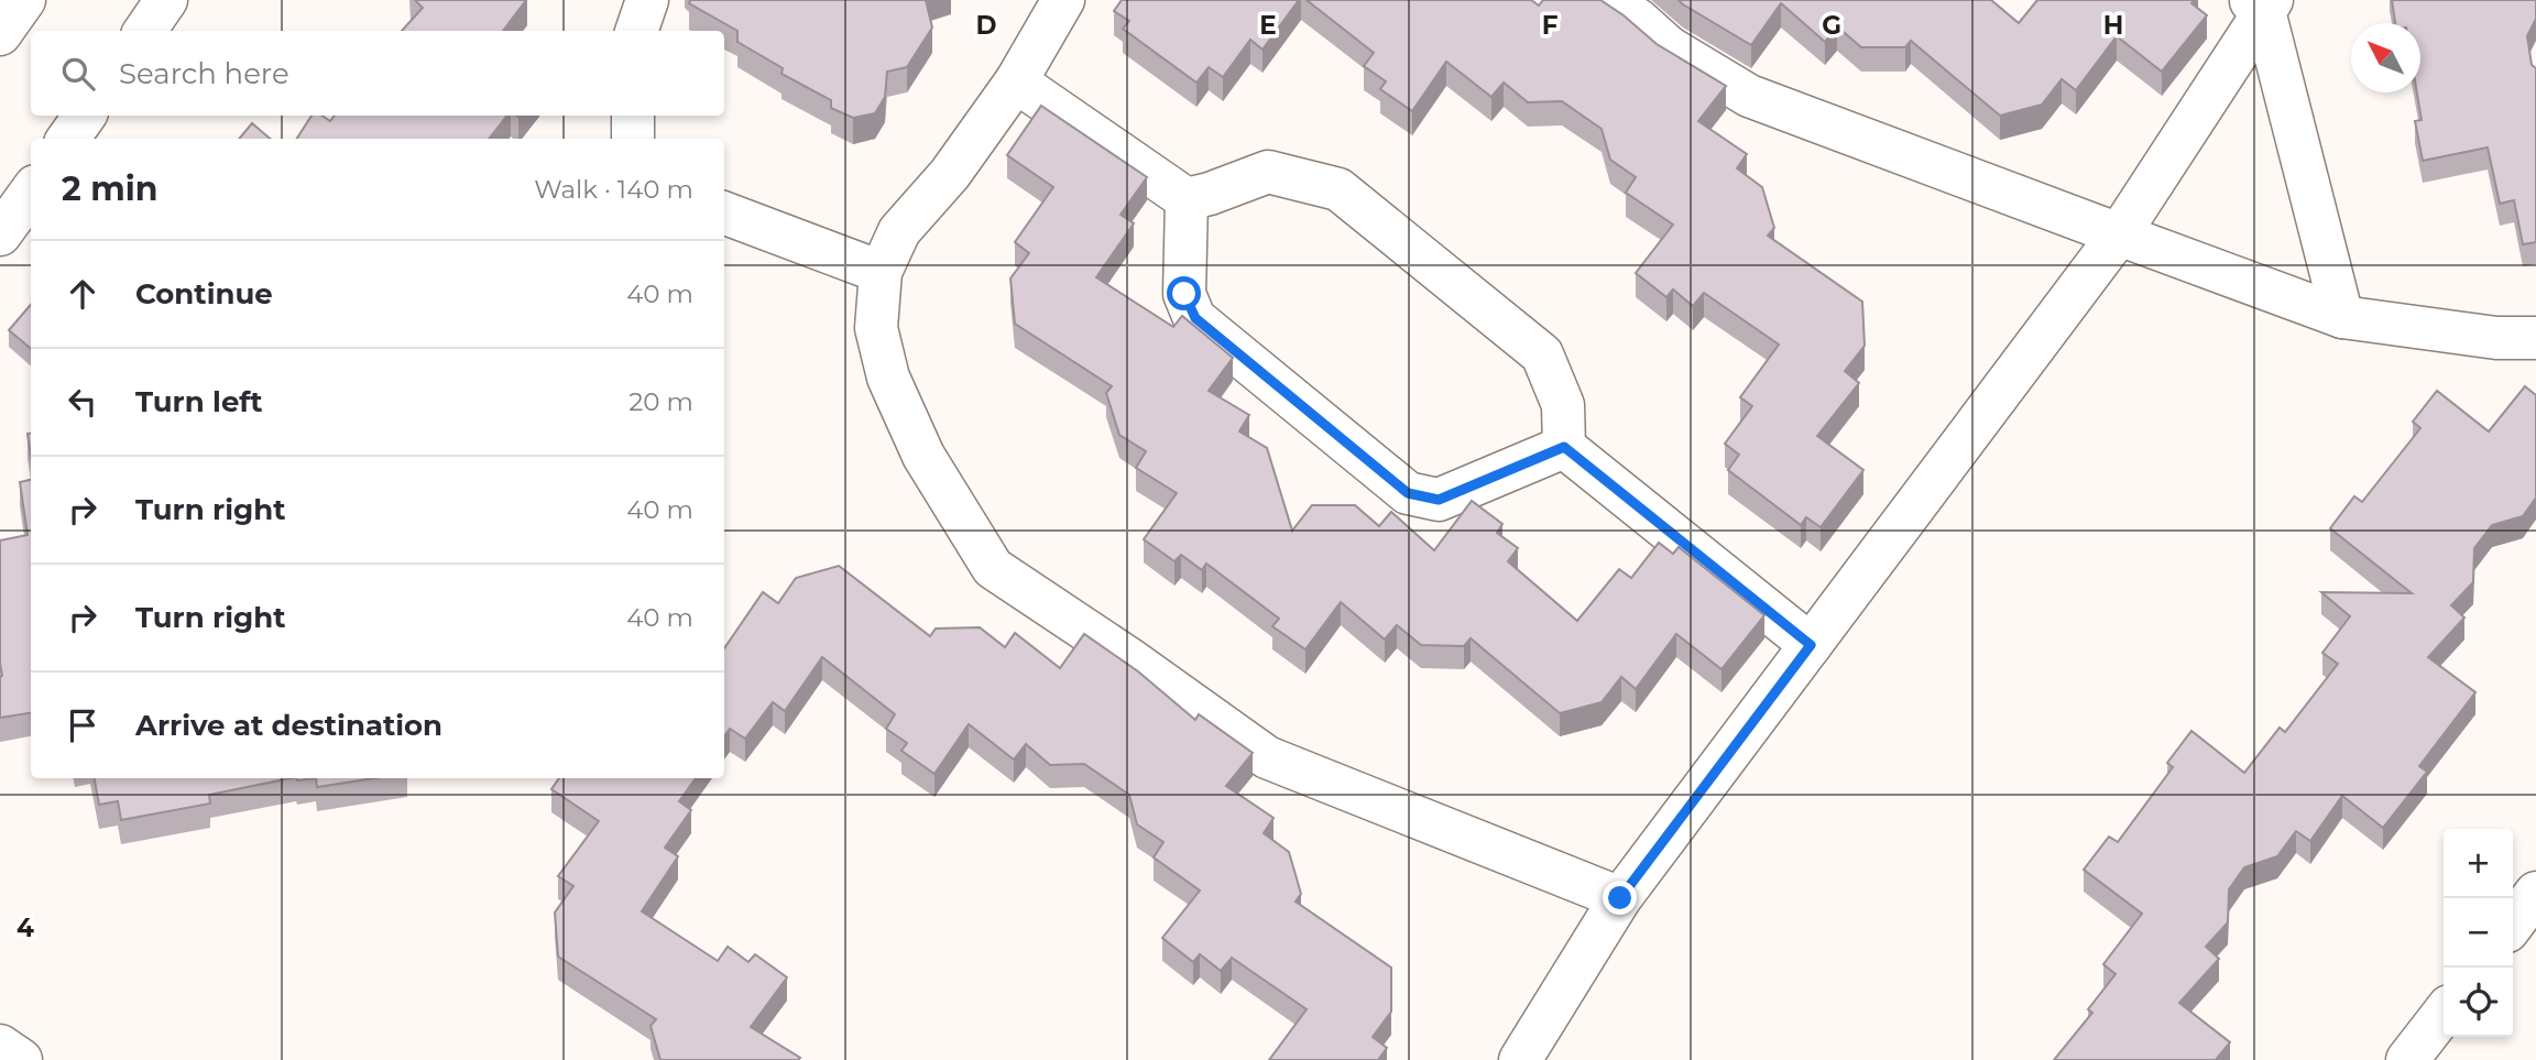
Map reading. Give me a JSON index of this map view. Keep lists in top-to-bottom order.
{
  "north": "top left",
  "page": {
    "search": "Search here",
    "heading": ["2 min", "Walk · 140 m"],
    "list": [
      ["Continue", "40 m"],
      ["Turn left", "20 m"],
      ["Turn right", "40 m"],
      ["Turn right", "40 m"],
      "Arrive at destination"
    ],
    "map_buttons": ["+", "−"]
  },
  "grid": {
    "columns": [
      "D",
      "E",
      "F",
      "G",
      "H"
    ],
    "rows": ["4"]
  }
}
